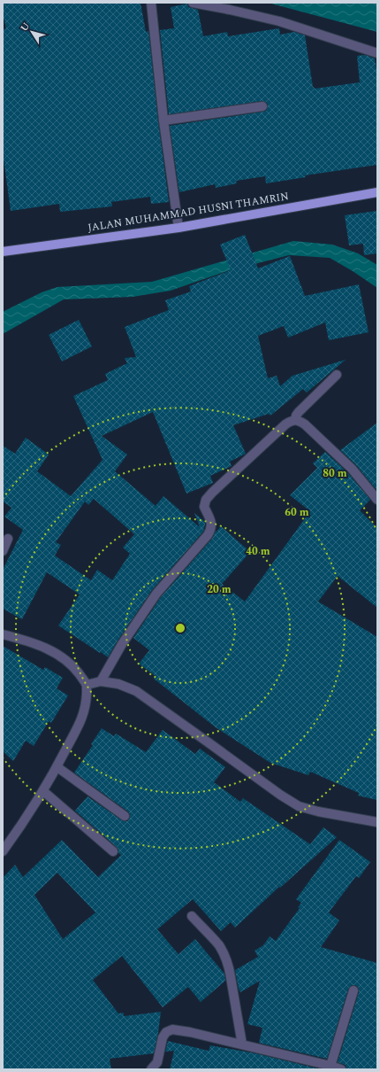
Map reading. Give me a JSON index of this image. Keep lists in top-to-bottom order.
{
  "streets": {
    "main road": ["JALAN MUHAMMAD HUSNI THAMRIN"]
  },
  "north": "top left",
  "rings": [
    "80 m",
    "60 m",
    "40 m",
    "20 m"
  ]
}
